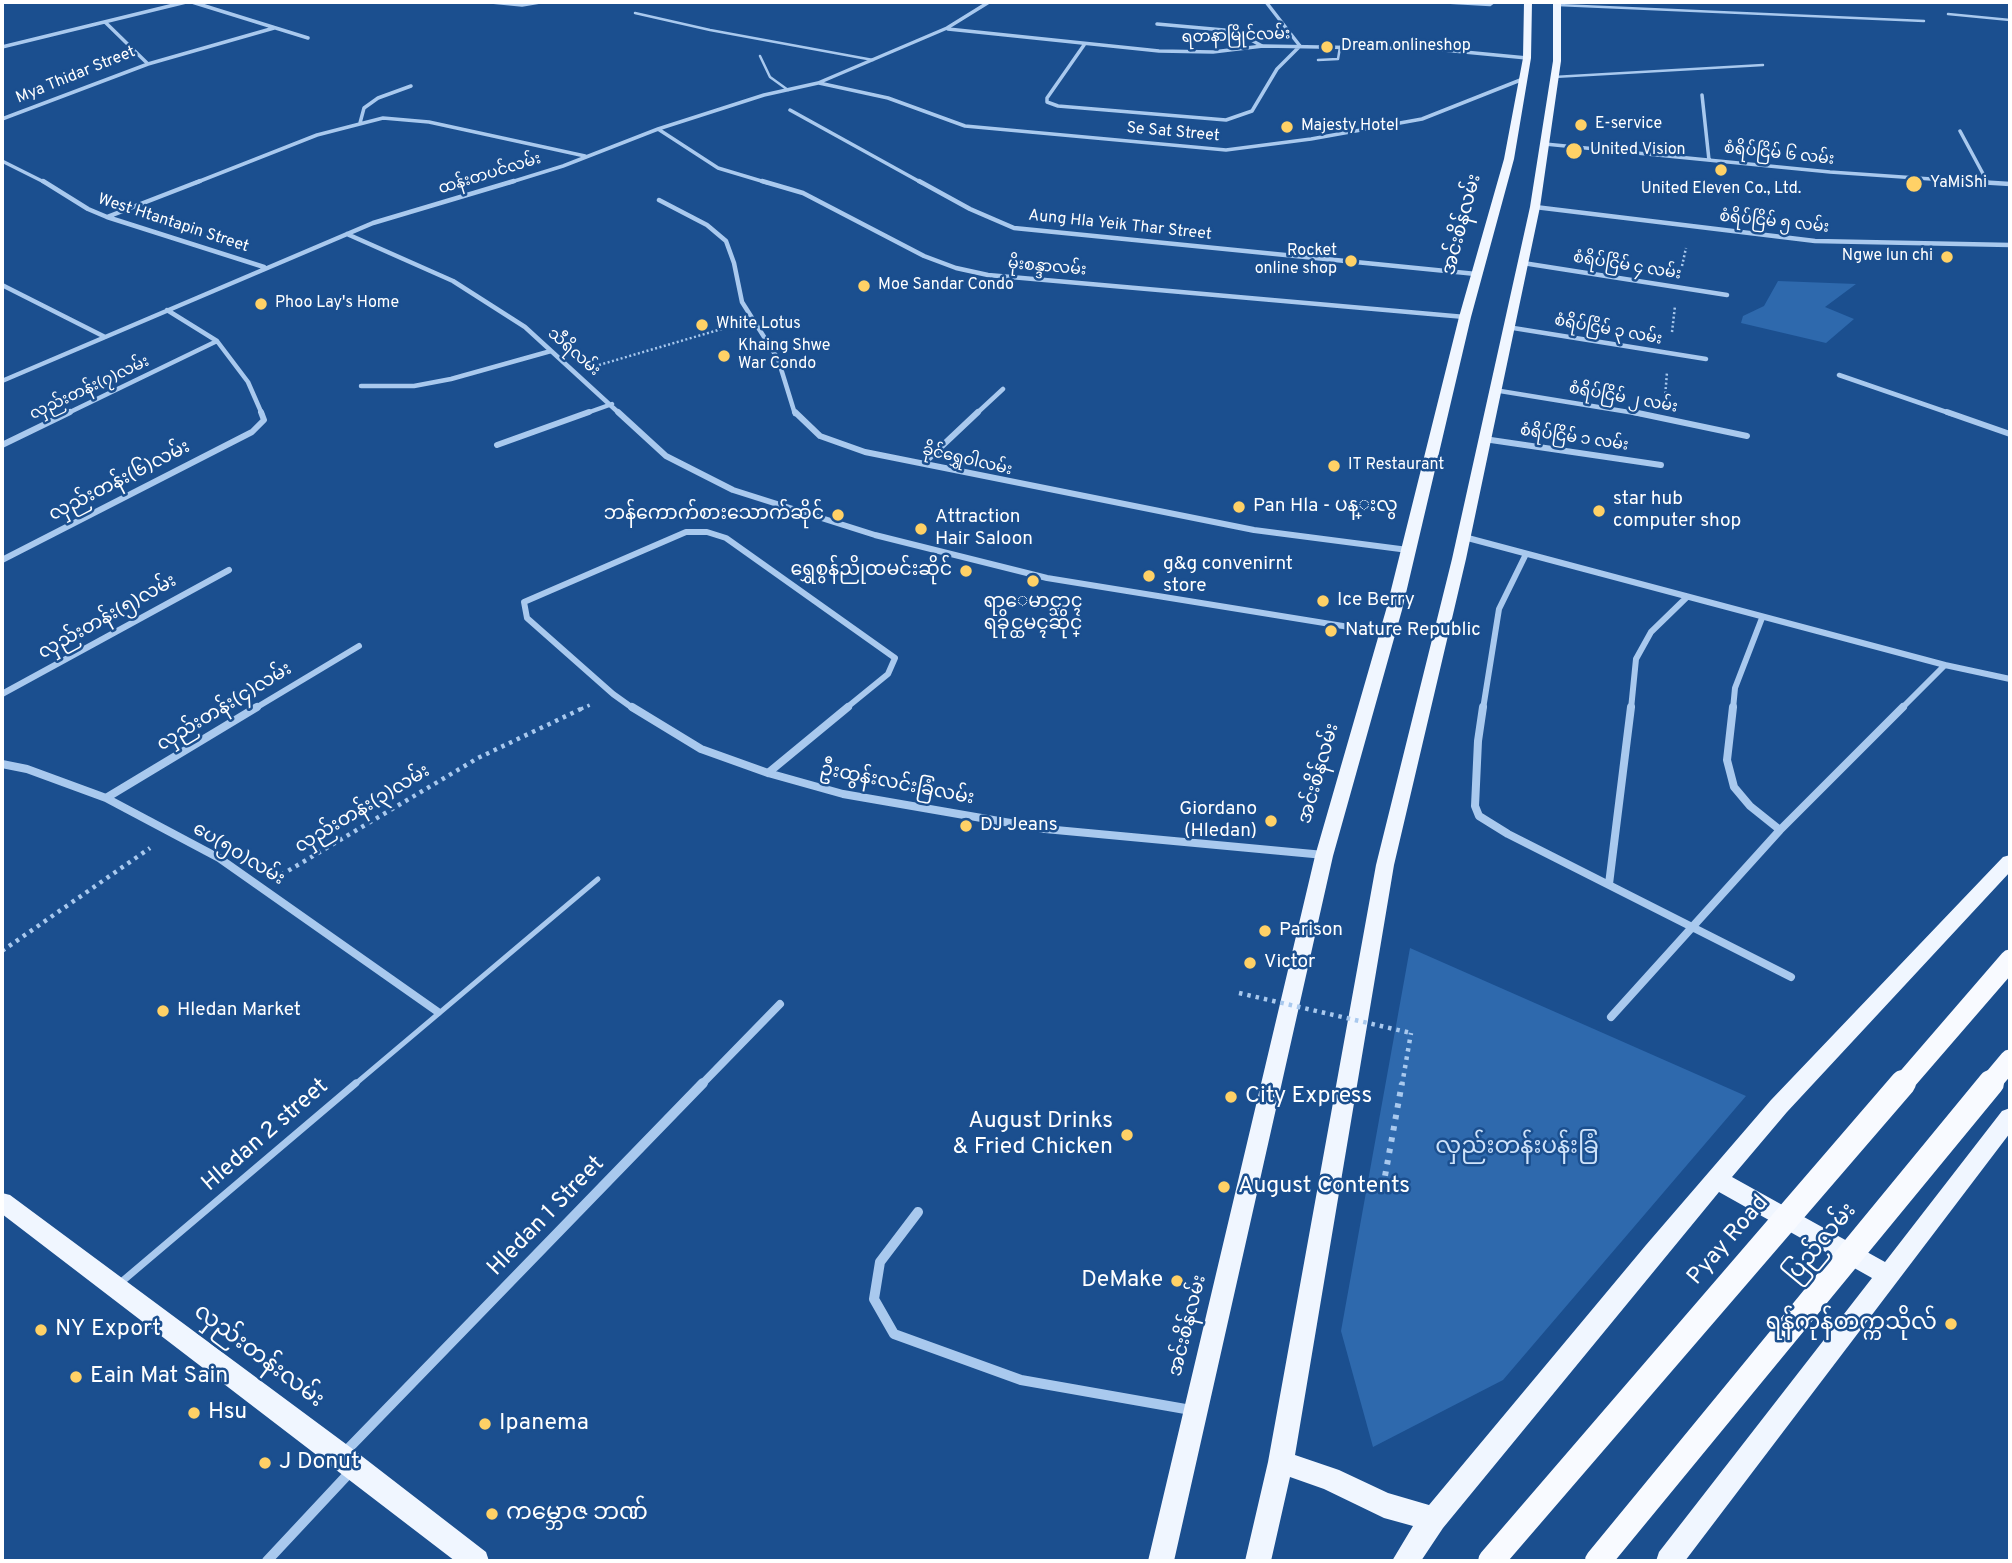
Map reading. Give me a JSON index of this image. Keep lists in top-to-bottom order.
{
  "streets": {
    "highway": ["Pyay Road", "ပြည်လမ်း"],
    "main road": ["အင်းစိန်လမ်း", "လှည်းတန်းလမ်း"],
    "street": [
      "ရတနာမြိုင်လမ်း",
      "Mya Thidar Street",
      "Se Sat Street",
      "စံရိပ်ငြိမ် ၆ လမ်း",
      "ထန်းတပင်လမ်း",
      "စံရိပ်ငြိမ် ၅ လမ်း",
      "West Htantapin Street",
      "Aung Hla Yeik Thar Street",
      "စံရိပ်ငြိမ် ၄ လမ်း",
      "မိုးစန္ဒာလမ်း",
      "စံရိပ်ငြိမ် ၃ လမ်း",
      "သီရိလမ်း",
      "လှည်းတန်း(၇)လမ်း",
      "စံရိပ်ငြိမ် ၂ လမ်း",
      "စံရိပ်ငြိမ် ၁ လမ်း",
      "ခိုင်ရွှေဝါလမ်း",
      "လှည်းတန်း(၆)လမ်း",
      "လှည်းတန်း(၅)လမ်း",
      "လှည်းတန်း(၄)လမ်း",
      "ဦးထွန်းလင်းခြံလမ်း",
      "ပေ(၅၀)လမ်း",
      "Hledan 1 Street"
    ],
    "lane": ["Hledan 2 street"],
    "path": ["လှည်းတန်း(၃)လမ်း"]
  },
  "crossings": [
    ["ရတနာမြိုင်လမ်း", "ထန်းတပင်လမ်း"],
    ["ရတနာမြိုင်လမ်း", "အင်းစိန်လမ်း"],
    ["Se Sat Street", "ထန်းတပင်လမ်း"],
    ["Se Sat Street", "အင်းစိန်လမ်း"],
    ["ထန်းတပင်လမ်း", "West Htantapin Street"],
    ["ထန်းတပင်လမ်း", "မိုးစန္ဒာလမ်း"],
    ["ထန်းတပင်လမ်း", "သီရိလမ်း"],
    ["အင်းစိန်လမ်း", "Aung Hla Yeik Thar Street"],
    ["အင်းစိန်လမ်း", "မိုးစန္ဒာလမ်း"],
    ["အင်းစိန်လမ်း", "သီရိလမ်း"],
    ["အင်းစိန်လမ်း", "ခိုင်ရွှေဝါလမ်း"],
    ["အင်းစိန်လမ်း", "ဦးထွန်းလင်းခြံလမ်း"],
    ["လှည်းတန်း(၇)လမ်း", "လှည်းတန်း(၆)လမ်း"],
    ["လှည်းတန်း(၄)လမ်း", "ပေ(၅၀)လမ်း"],
    ["ဦးထွန်းလင်းခြံလမ်း", "လှည်းတန်း(၃)လမ်း"],
    ["လှည်းတန်း(၃)လမ်း", "ပေ(၅၀)လမ်း"],
    ["ပေ(၅၀)လမ်း", "Hledan 2 street"],
    ["Hledan 2 street", "လှည်းတန်းလမ်း"],
    ["Hledan 1 Street", "လှည်းတန်းလမ်း"]
  ],
  "parks": ["လှည်းတန်းပန်းခြံ"],
  "places": [
    "Dream onlineshop",
    "E-service",
    "Majesty Hotel",
    "United Vision",
    "United Eleven Co., Ltd.",
    "YaMiShi",
    "Ngwe lun chi",
    "Rocket online shop",
    "Moe Sandar Condo",
    "Phoo Lay's Home",
    "White Lotus",
    "Khaing Shwe War Condo",
    "IT Restaurant",
    "Pan Hla - ပန္းလွ",
    "star hub computer shop",
    "ဘန်ကောက်စားသောက်ဆိုင်",
    "Attraction Hair Saloon",
    "ရွှေစွန်ညိုထမင်းဆိုင်",
    "g&g convenirnt store",
    "ရာေမာင္သာၚ ရခိုင္ထမင္ၚဆိုင္",
    "Ice Berry",
    "Nature Republic",
    "Giordano (Hledan)",
    "DJ Jeans",
    "Parison",
    "Victor",
    "Hledan Market",
    "City Express",
    "August Drinks & Fried Chicken",
    "August Contents",
    "DeMake",
    "ရန်ကုန်တက္ကသိုလ်",
    "NY Export",
    "Eain Mat Sain",
    "Hsu",
    "Ipanema",
    "J Donut",
    "ကမ္ဘောဇ ဘဏ်"
  ]
}
